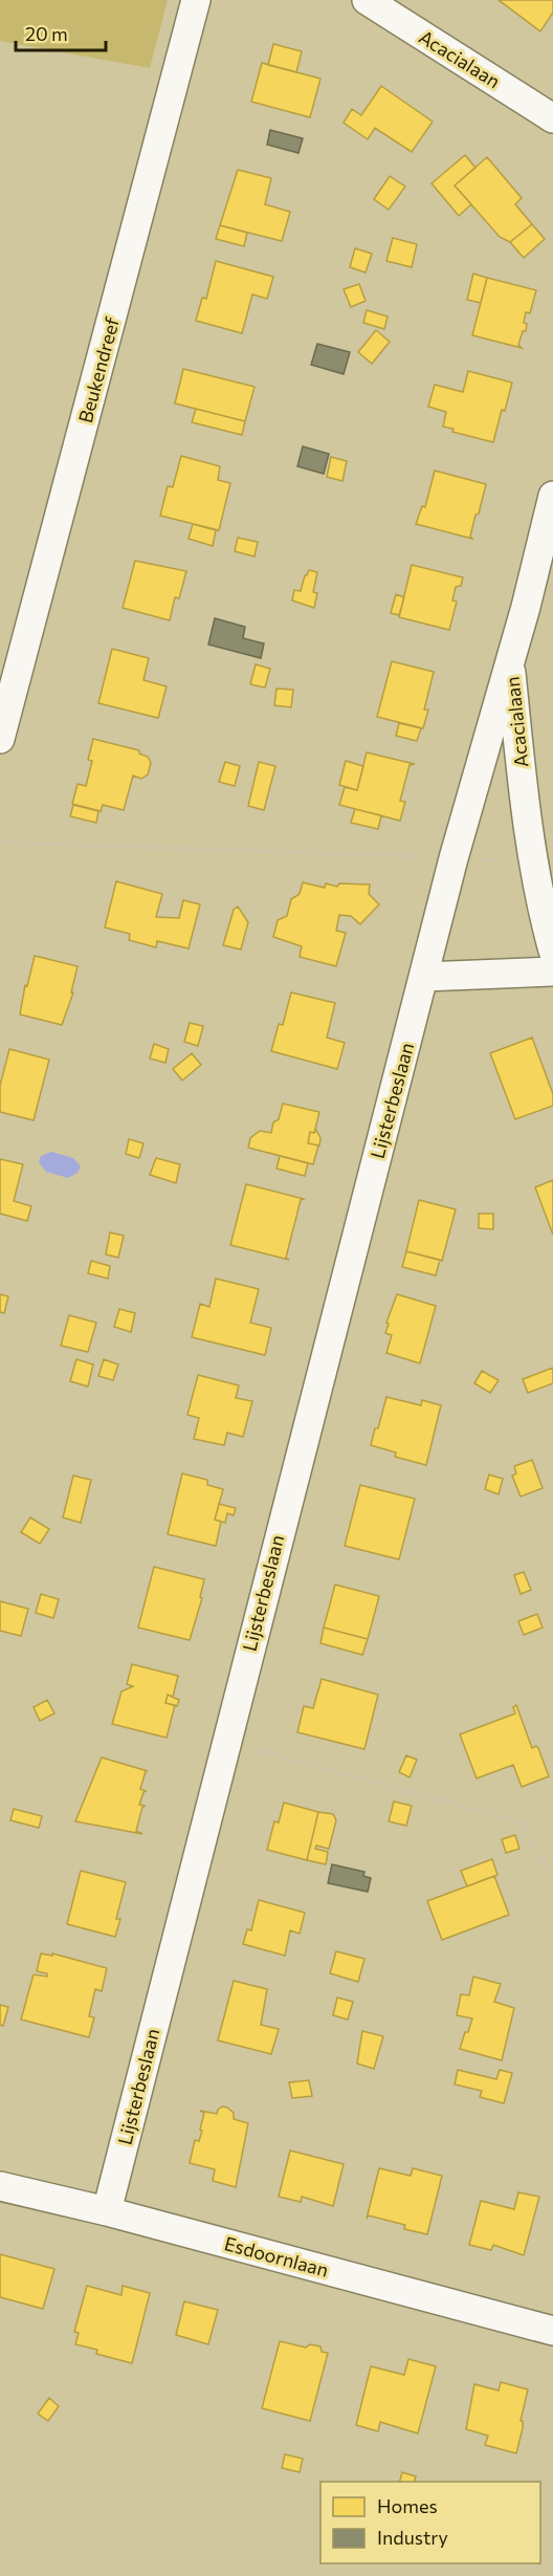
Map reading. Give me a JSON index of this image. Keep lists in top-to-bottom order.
{
  "streets": {
    "street": [
      "Acacialaan",
      "Beukendreef",
      "Lijsterbeslaan",
      "Esdoornlaan"
    ]
  },
  "crossings": [
    ["Acacialaan", "Lijsterbeslaan"],
    ["Lijsterbeslaan", "Esdoornlaan"]
  ],
  "legend": ["Homes", "Industry"],
  "scale_bar": "20 m"
}
